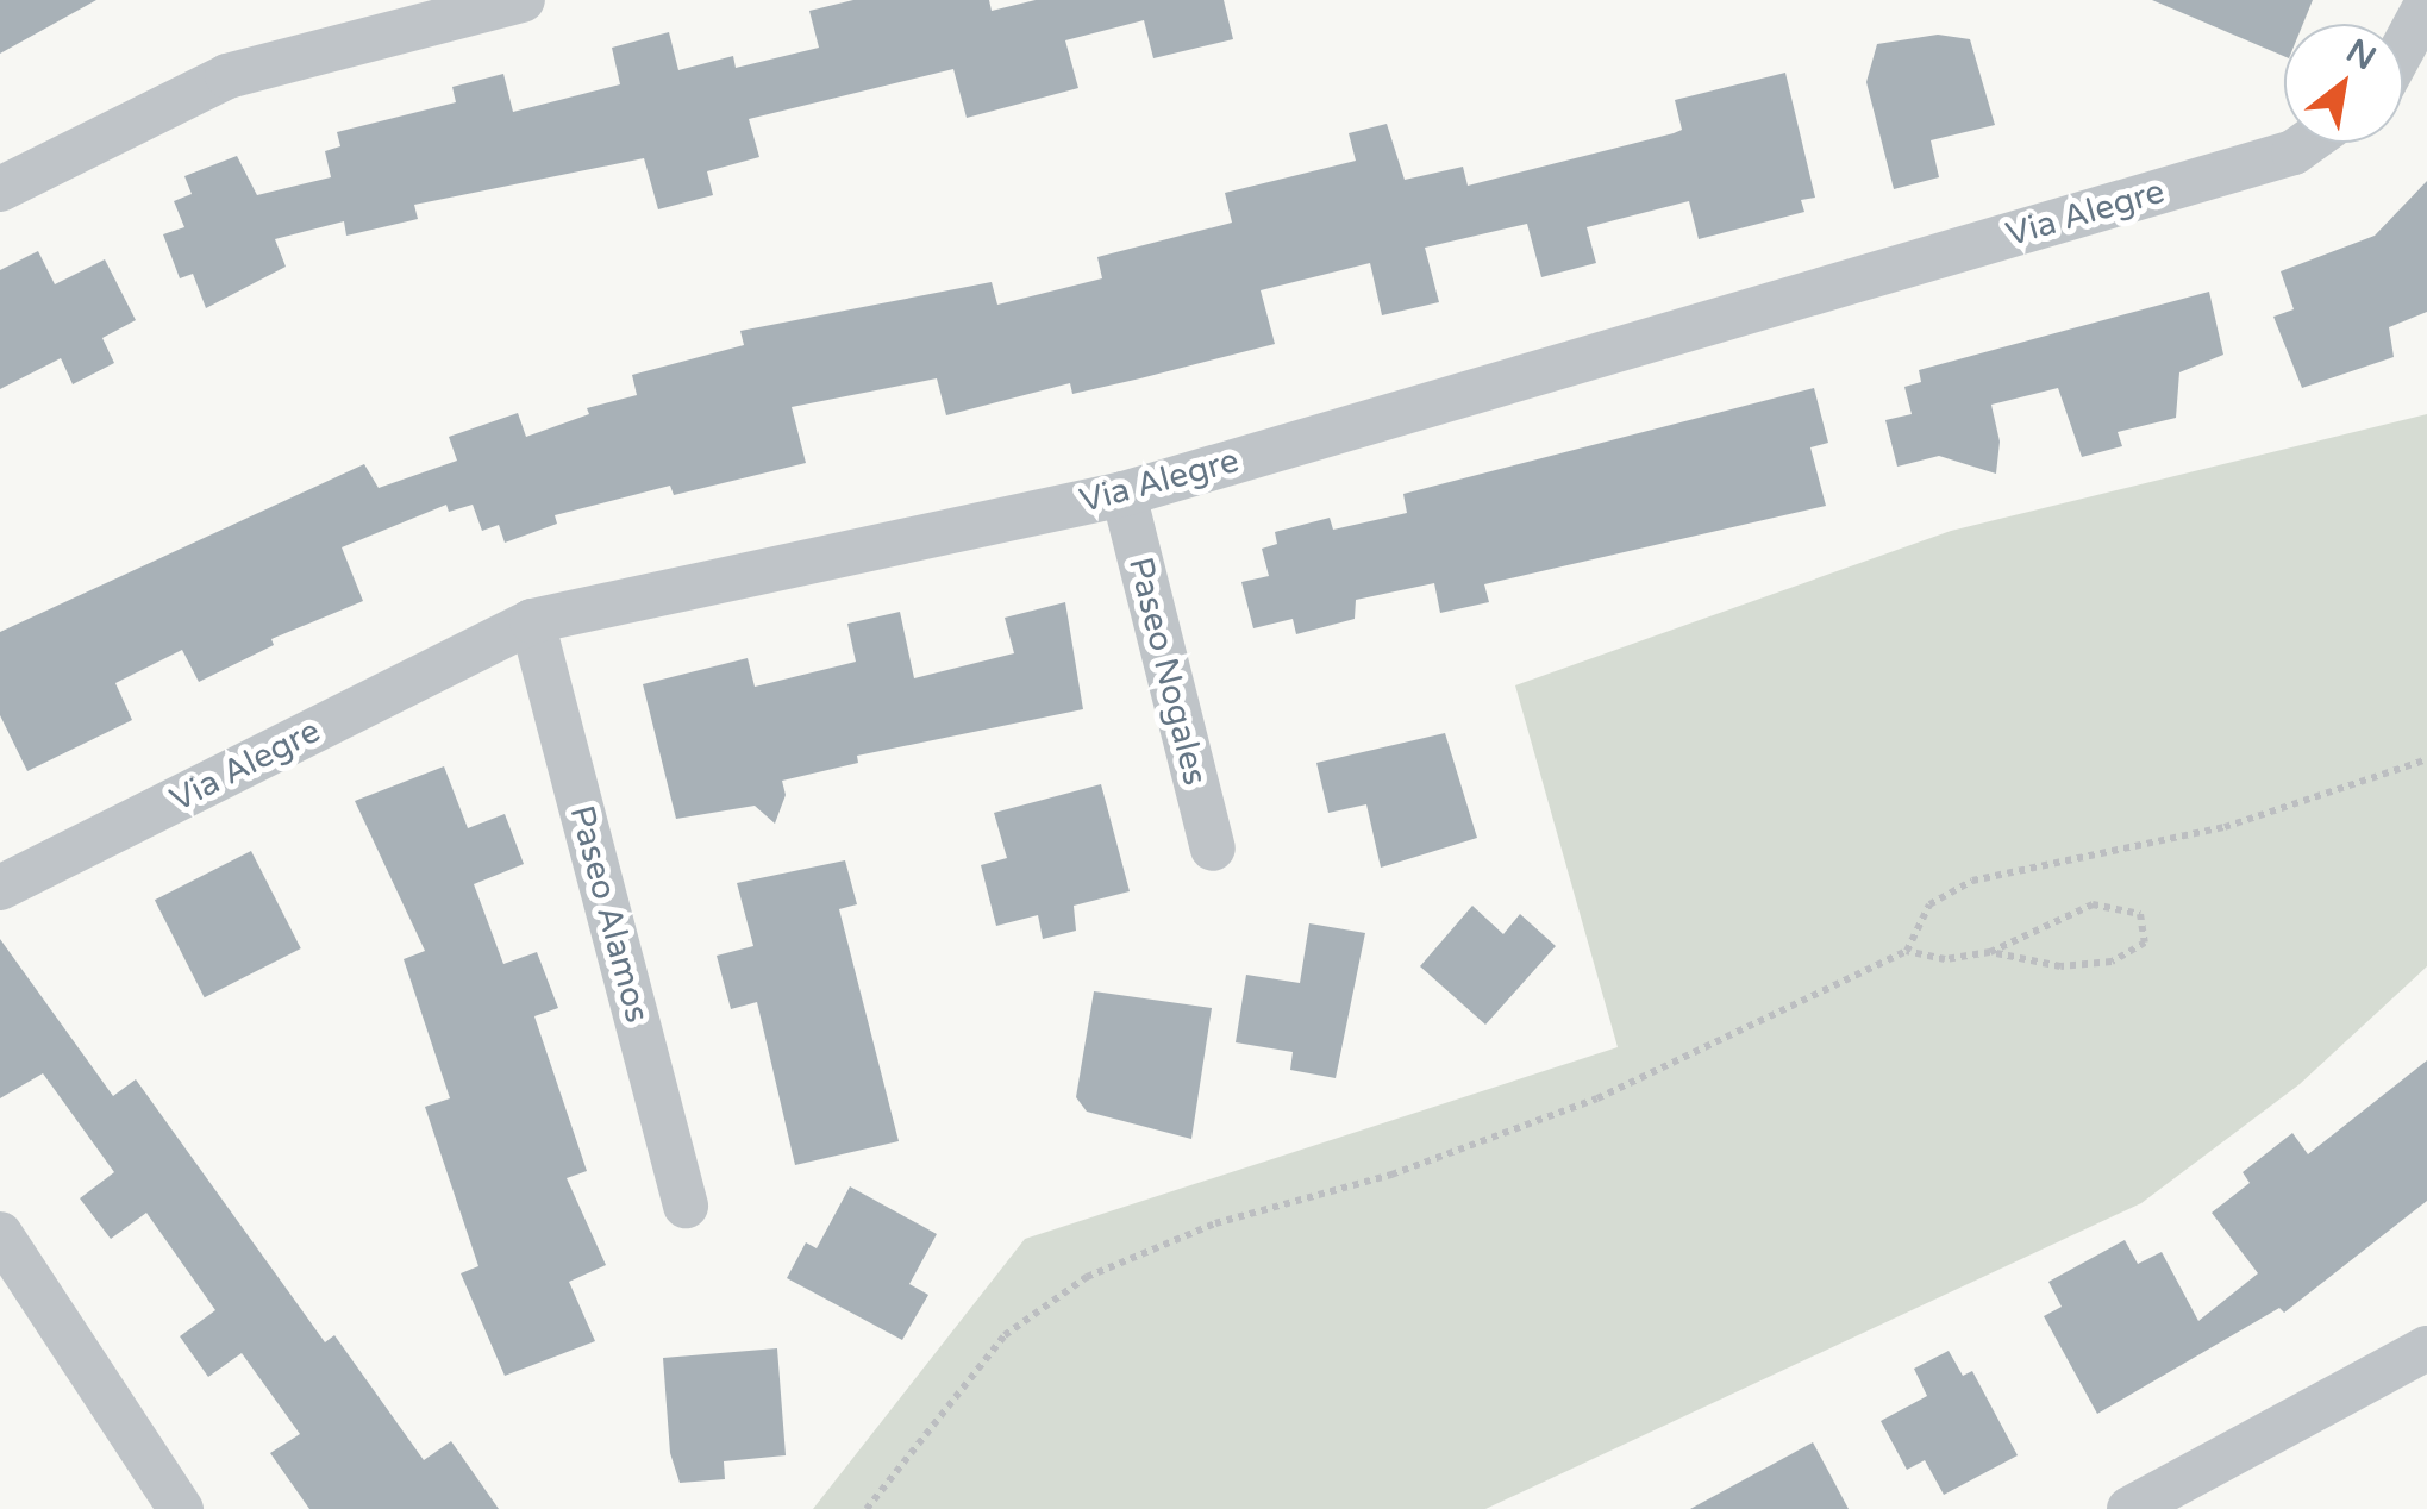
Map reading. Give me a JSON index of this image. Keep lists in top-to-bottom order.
{
  "streets": {
    "street": ["Via Alegre", "Paseo Nogales", "Paseo Alamos"]
  },
  "crossings": [
    ["Via Alegre", "Paseo Nogales"],
    ["Via Alegre", "Paseo Alamos"]
  ],
  "north": "top right"
}
